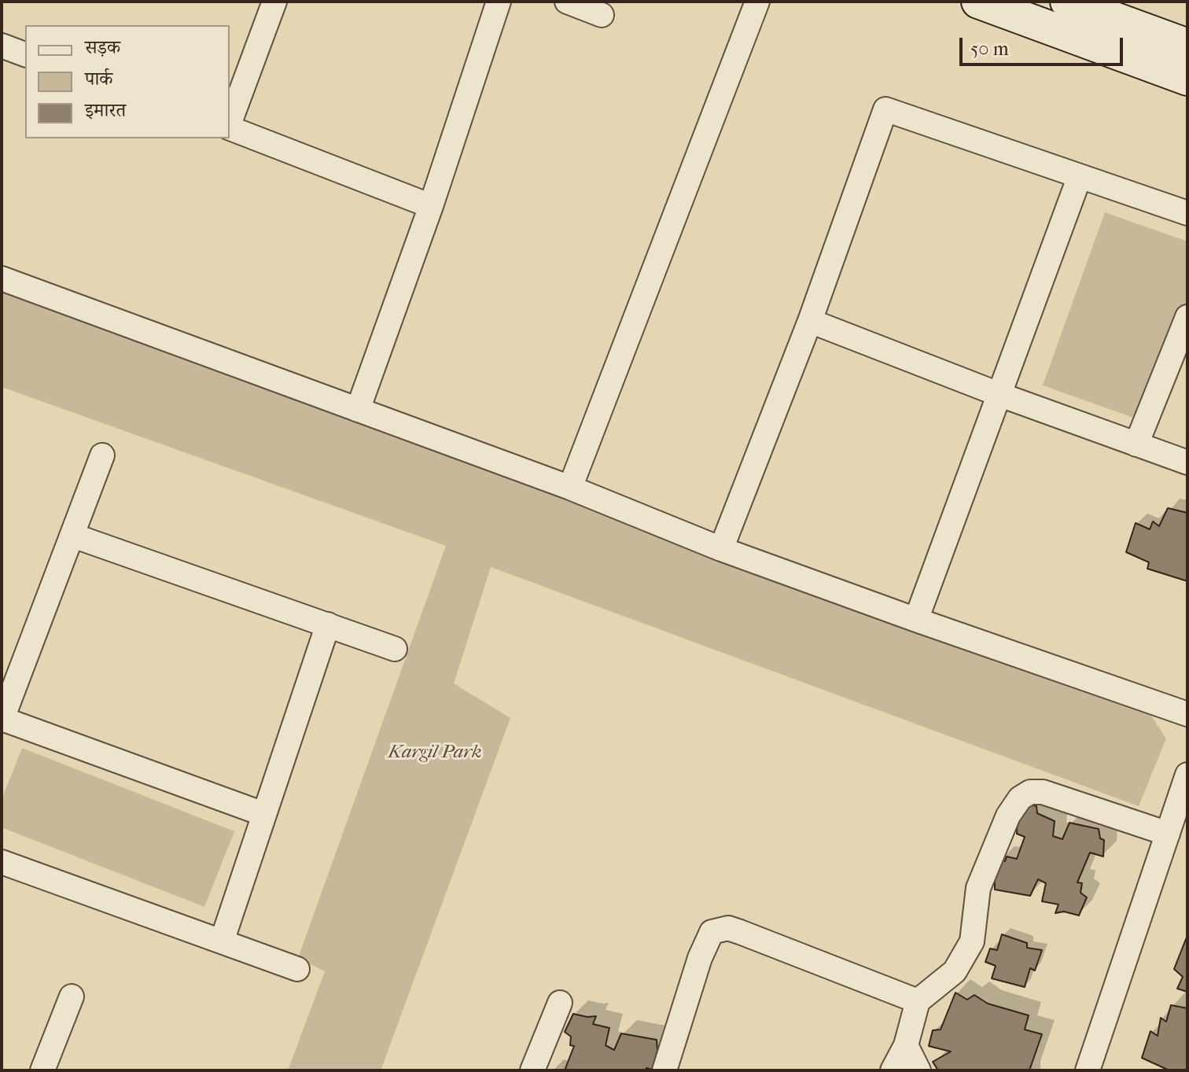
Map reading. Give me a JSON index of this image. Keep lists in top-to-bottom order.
{
  "parks": ["Kargil Park"],
  "legend": ["सड़क", "पार्क", "इमारत"],
  "scale_bar": "50 m"
}
